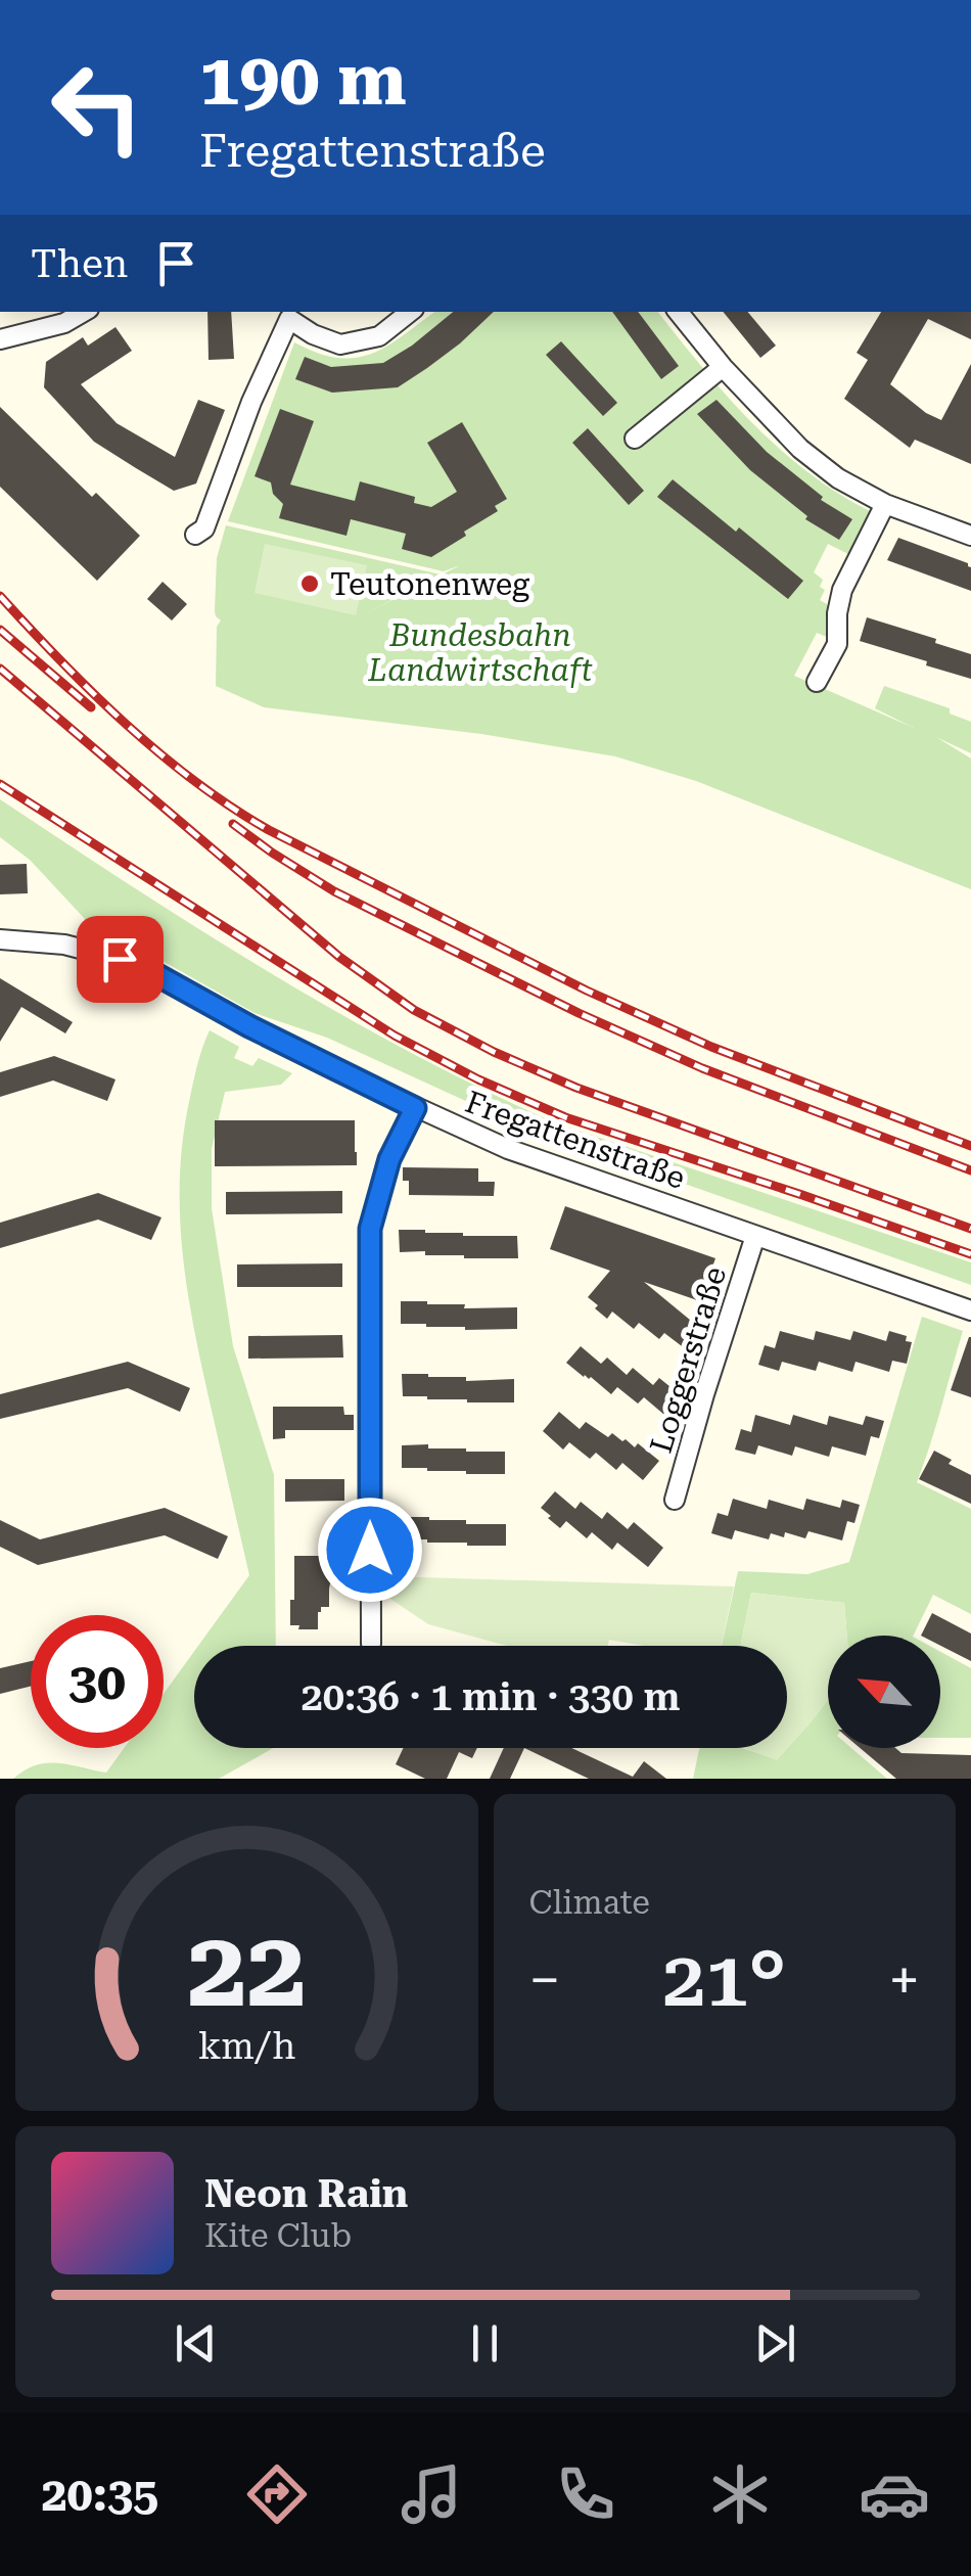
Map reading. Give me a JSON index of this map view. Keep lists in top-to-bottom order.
{
  "streets": {
    "street": ["Fregattenstraße", "Loggerstraße"]
  },
  "crossings": [
    ["Fregattenstraße", "Loggerstraße"]
  ],
  "parks": ["Bundesbahn Landwirtschaft"],
  "places": ["Teutonenweg"],
  "north": "top left",
  "page": {
    "turn": ["190 m", "Fregattenstraße"],
    "then": "Then",
    "limit": "30",
    "trip": "20:36 · 1 min · 330 m",
    "tile": "Climate",
    "heat": ["−", "21°", "+"],
    "song": ["Neon Rain", "Kite Club"],
    "tabs": "20:35",
    "gauge": ["22", "km/h"]
  }
}
